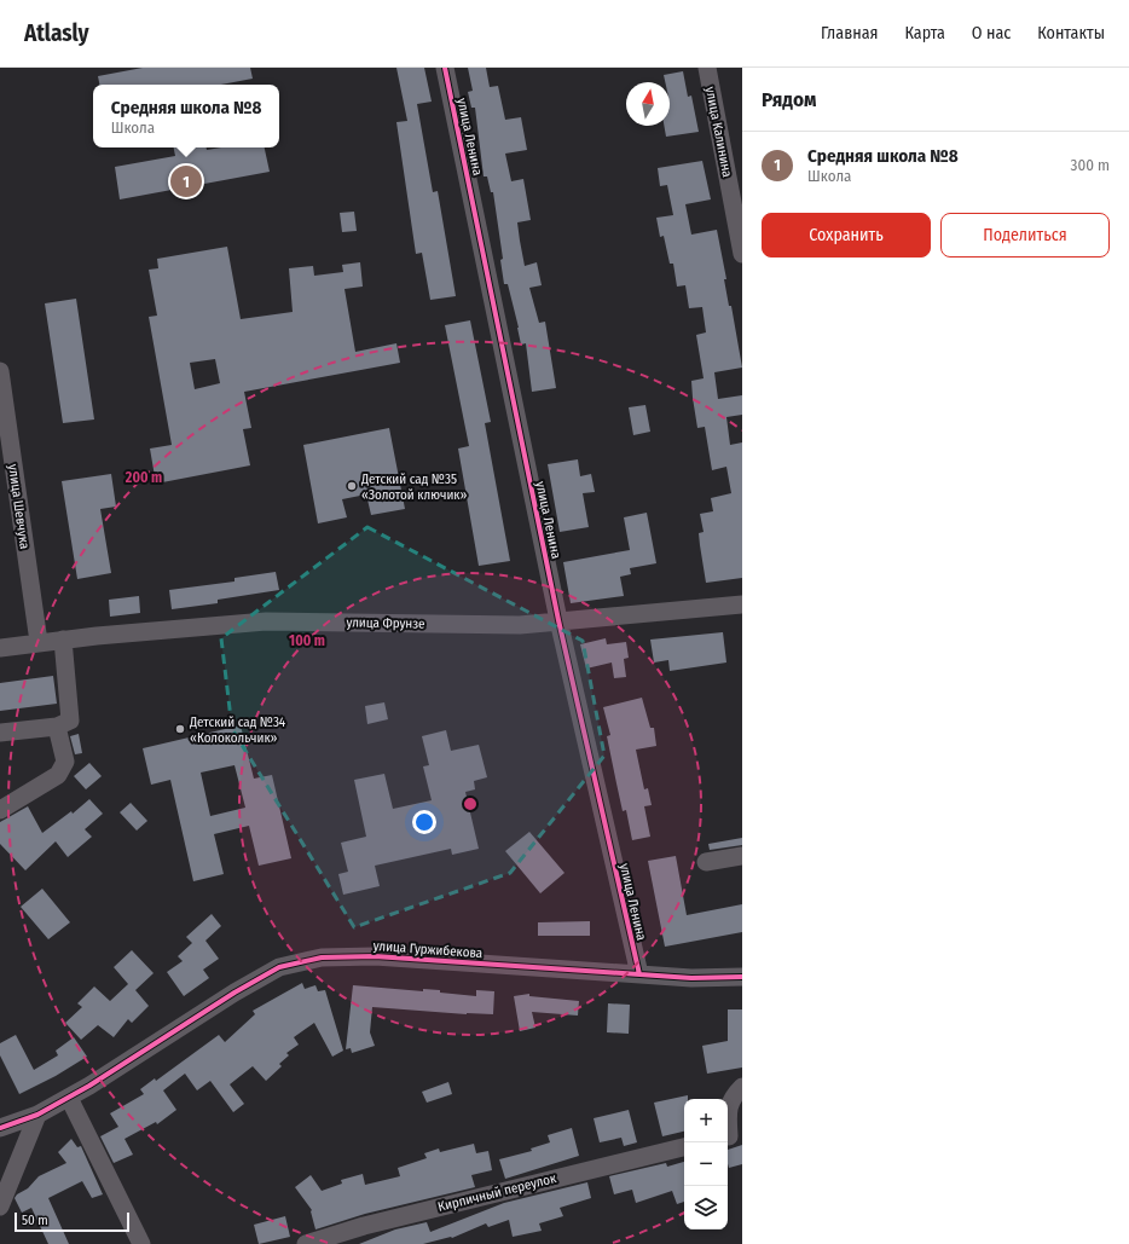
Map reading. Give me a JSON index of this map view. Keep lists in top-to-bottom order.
{
  "streets": {
    "street": [
      "улица Калинина",
      "улица Ленина",
      "улица Шевчука",
      "улица Фрунзе",
      "улица Гуржибекова",
      "Кирпичный переулок"
    ]
  },
  "crossings": [
    ["улица Ленина", "улица Фрунзе"],
    ["улица Ленина", "улица Гуржибекова"],
    ["улица Шевчука", "улица Фрунзе"]
  ],
  "places": ["Детский сад №35 «Золотой ключик»", "Детский сад №34 «Колокольчик»"],
  "scale_bar": "50 m",
  "north": "top",
  "page": {
    "header": "Atlasly",
    "nav": [
      "Главная",
      "Карта",
      "О нас",
      "Контакты"
    ],
    "heading": "Рядом",
    "popup": ["Средняя школа №8", "Школа"],
    "list": [
      {
        "mark": "1",
        "name": "Средняя школа №8",
        "note": "Школа",
        "value": "300 m"
      }
    ],
    "pins": "1",
    "buttons": ["Сохранить", "Поделиться"],
    "map_buttons": ["+", "−"],
    "scale": "50 m"
  },
  "rings": ["200 m", "100 m"]
}
